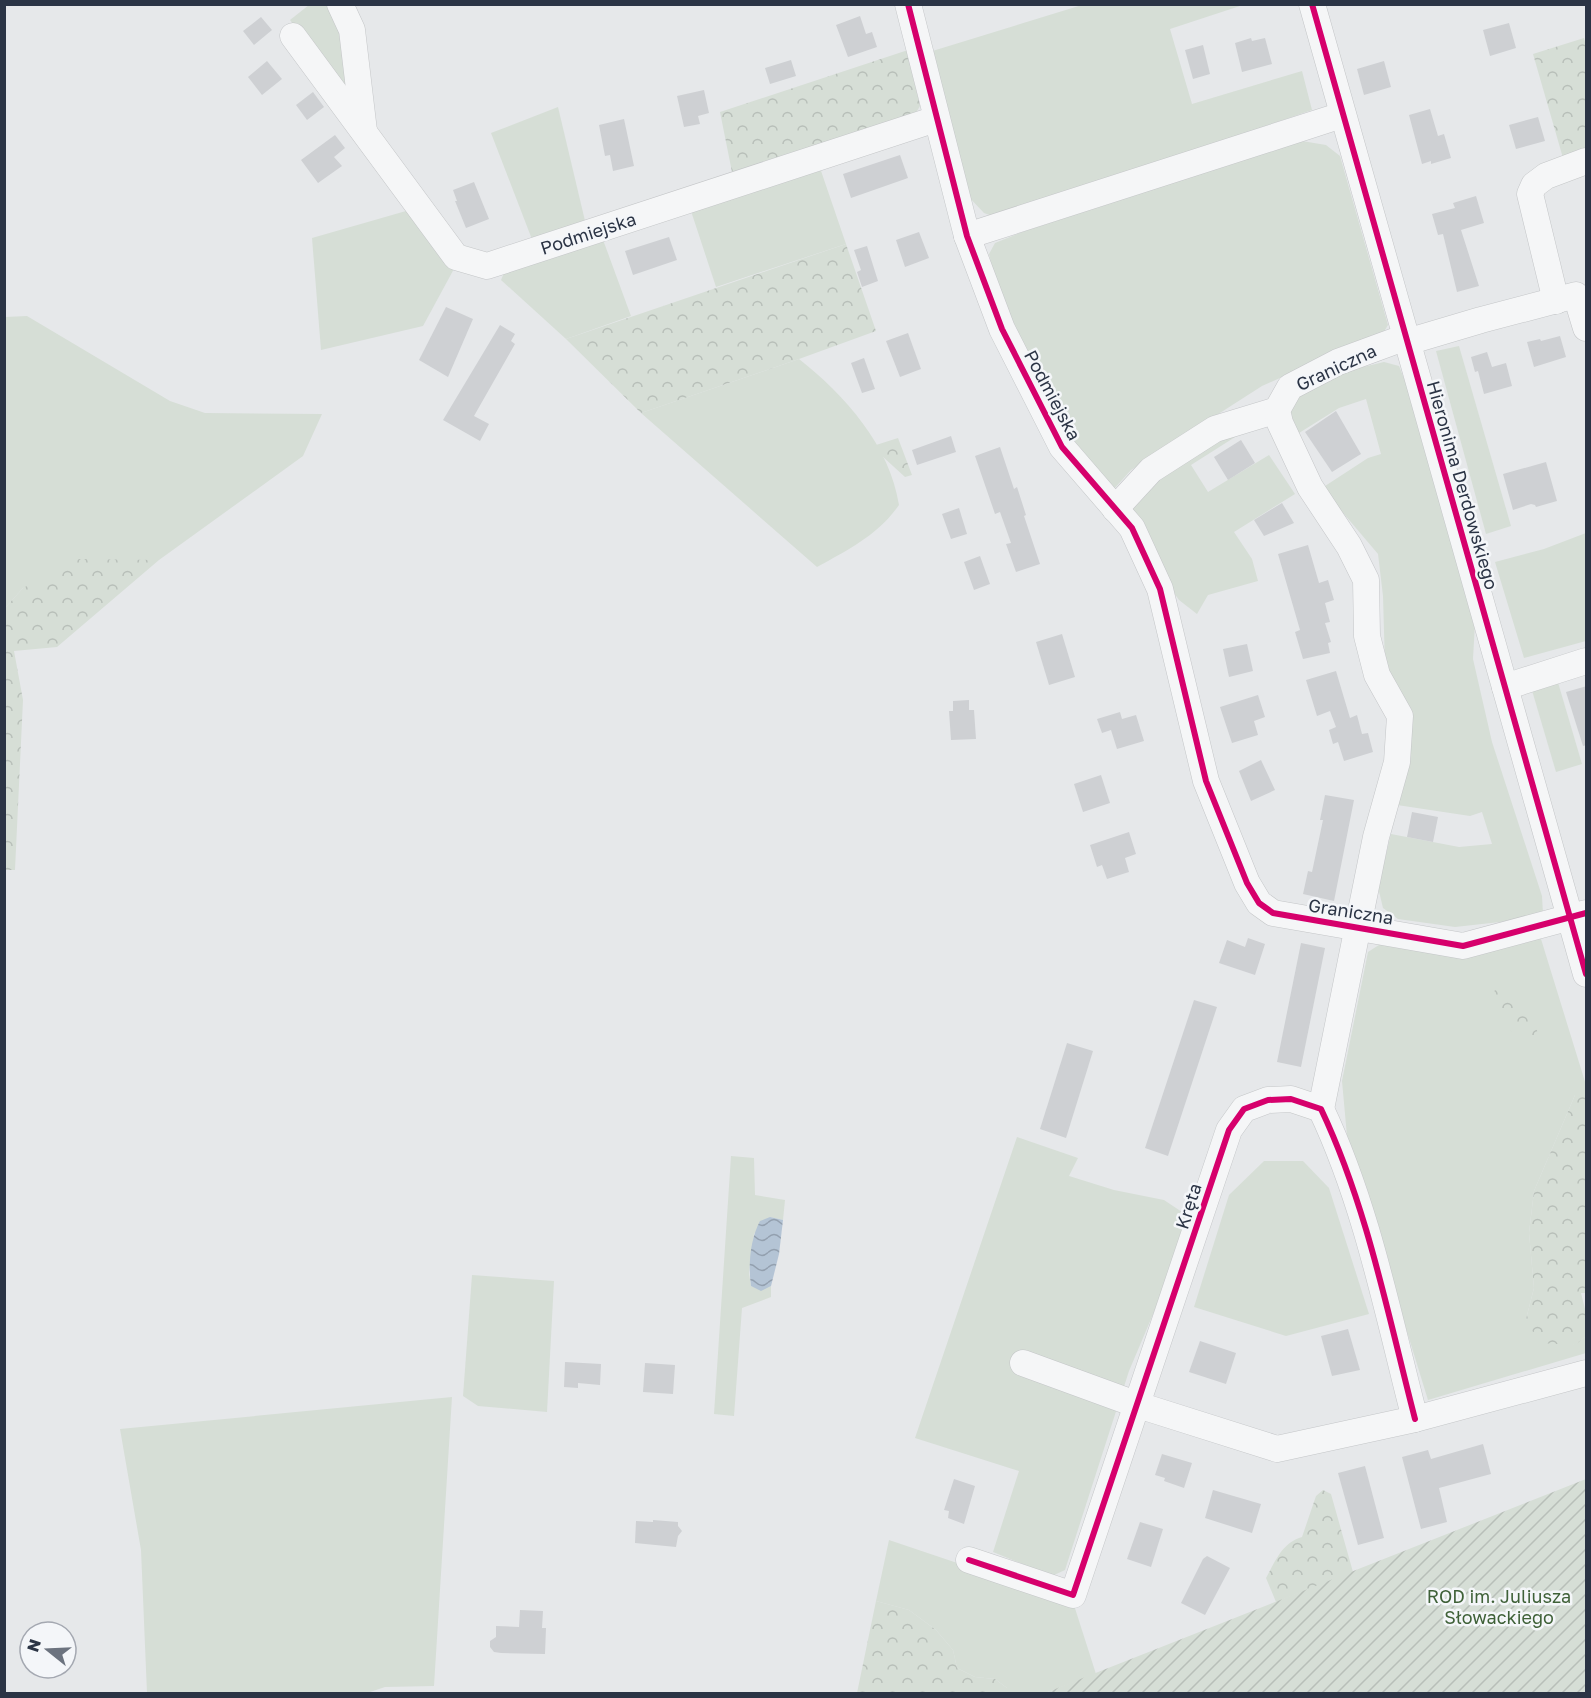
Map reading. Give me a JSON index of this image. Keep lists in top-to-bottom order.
{
  "streets": {
    "street": [
      "Podmiejska",
      "Graniczna",
      "Hieronima Derdowskiego",
      "Kręta"
    ]
  },
  "crossings": [
    ["Podmiejska", "Graniczna"],
    ["Graniczna", "Hieronima Derdowskiego"]
  ],
  "parks": ["ROD im. Juliusza Słowackiego"],
  "north": "left"
}
